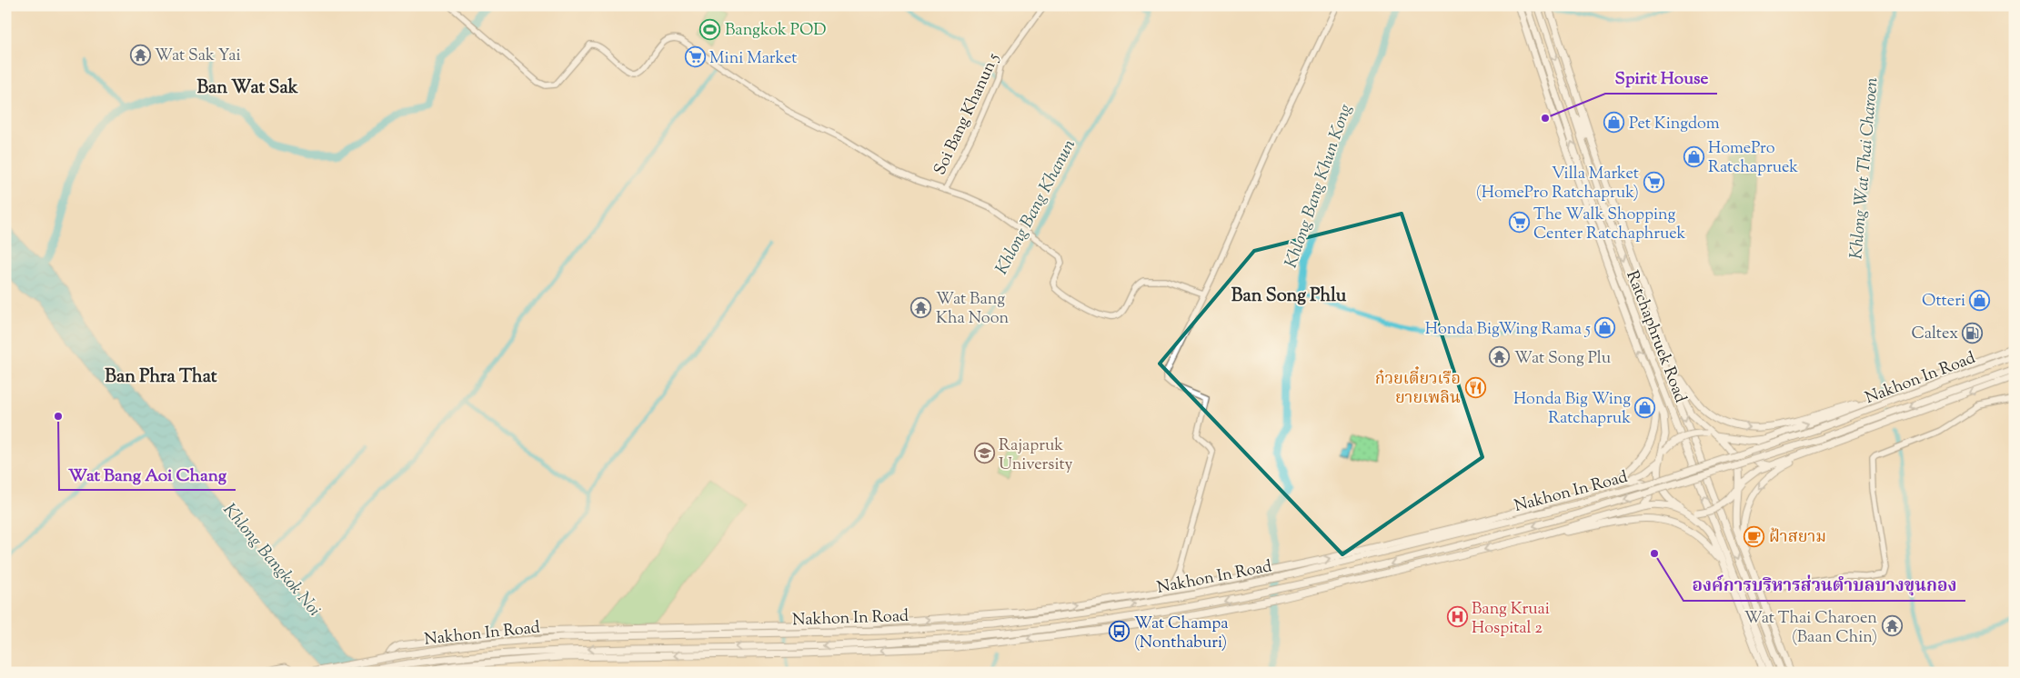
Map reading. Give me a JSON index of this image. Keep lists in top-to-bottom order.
{
  "streets": {
    "main road": ["Ratchaphruek Road", "Nakhon In Road"],
    "street": ["Soi Bang Khanun 5"]
  },
  "districts": ["Ban Wat Sak", "Ban Song Phlu", "Ban Phra That"],
  "water": [
    "Khlong Wat Thai Charoen",
    "Khlong Bang Khun Kong",
    "Khlong Bang Khanun",
    "Khlong Bangkok Noi"
  ],
  "places": {
    "sports": ["Bangkok POD"],
    "temple": [
      "Wat Sak Yai",
      "Wat Bang Kha Noon",
      "Wat Song Plu",
      "Wat Thai Charoen (Baan Chin)"
    ],
    "supermarket": ["Mini Market", "Villa Market (HomePro Ratchapruk)", "The Walk Shopping Center Ratchaphruek"],
    "other": ["Spirit House", "Wat Bang Aoi Chang", "องค์การบริหารส่วนตำบลบางขุนกอง"],
    "shop": [
      "Pet Kingdom",
      "HomePro Ratchapruek",
      "Otteri",
      "Honda BigWing Rama 5",
      "Honda Big Wing Ratchapruk"
    ],
    "fuel station": ["Caltex"],
    "restaurant": ["ก๋วยเตี๋ยวเรือ ยายเพลิน"],
    "school or university": ["Rajapruk University"],
    "cafe": ["ฝ้าสยาม"],
    "hospital": ["Bang Kruai Hospital 2"],
    "bus stop": ["Wat Champa (Nonthaburi)"]
  }
}
